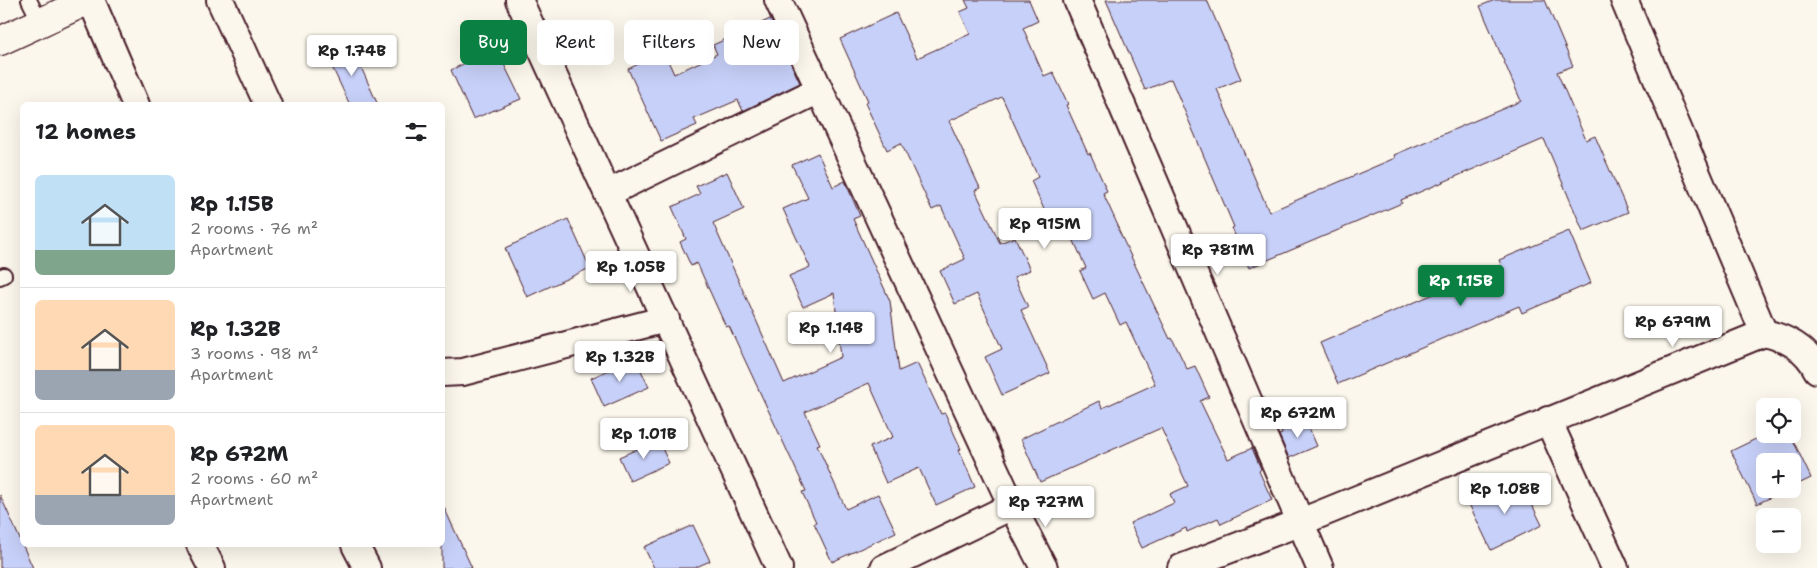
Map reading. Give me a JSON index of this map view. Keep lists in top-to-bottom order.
{
  "page": {
    "chip": [
      "Buy",
      "Rent",
      "Filters",
      "New"
    ],
    "price": [
      "Rp 1.74B",
      "Rp 915M",
      "Rp 781M",
      "Rp 1.05B",
      "Rp 1.15B",
      "Rp 679M",
      "Rp 1.14B",
      "Rp 1.32B",
      "Rp 672M",
      "Rp 1.01B",
      "Rp 1.08B",
      "Rp 727M"
    ],
    "heading": "12 homes",
    "list": [
      {
        "name": "Rp 1.15B",
        "note": "2 rooms · 76 m² · Apartment"
      },
      {
        "name": "Rp 1.32B",
        "note": "3 rooms · 98 m² · Apartment"
      },
      {
        "name": "Rp 672M",
        "note": "2 rooms · 60 m² · Apartment"
      }
    ],
    "map_buttons": ["+", "−"]
  }
}
